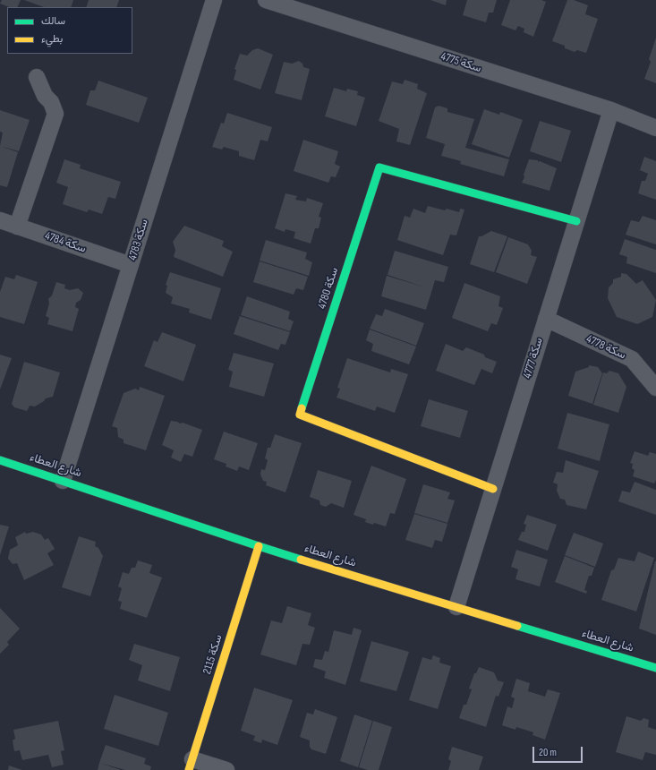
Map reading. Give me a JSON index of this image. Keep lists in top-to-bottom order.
{
  "streets": {
    "street": [
      "سكة 4775",
      "سكة 4783",
      "سكة 4784",
      "سكة 4780",
      "سكة 4778",
      "سكة 4777",
      "شارع العطاء",
      "سكة 2115"
    ]
  },
  "crossings": [
    ["سكة 4775", "سكة 4777"],
    ["سكة 4783", "سكة 4784"],
    ["سكة 4783", "شارع العطاء"],
    ["سكة 4780", "سكة 4777"],
    ["سكة 4778", "سكة 4777"],
    ["سكة 4777", "شارع العطاء"],
    ["شارع العطاء", "سكة 2115"]
  ],
  "legend": ["سالك", "بطيء"],
  "scale_bar": "20 m"
}
